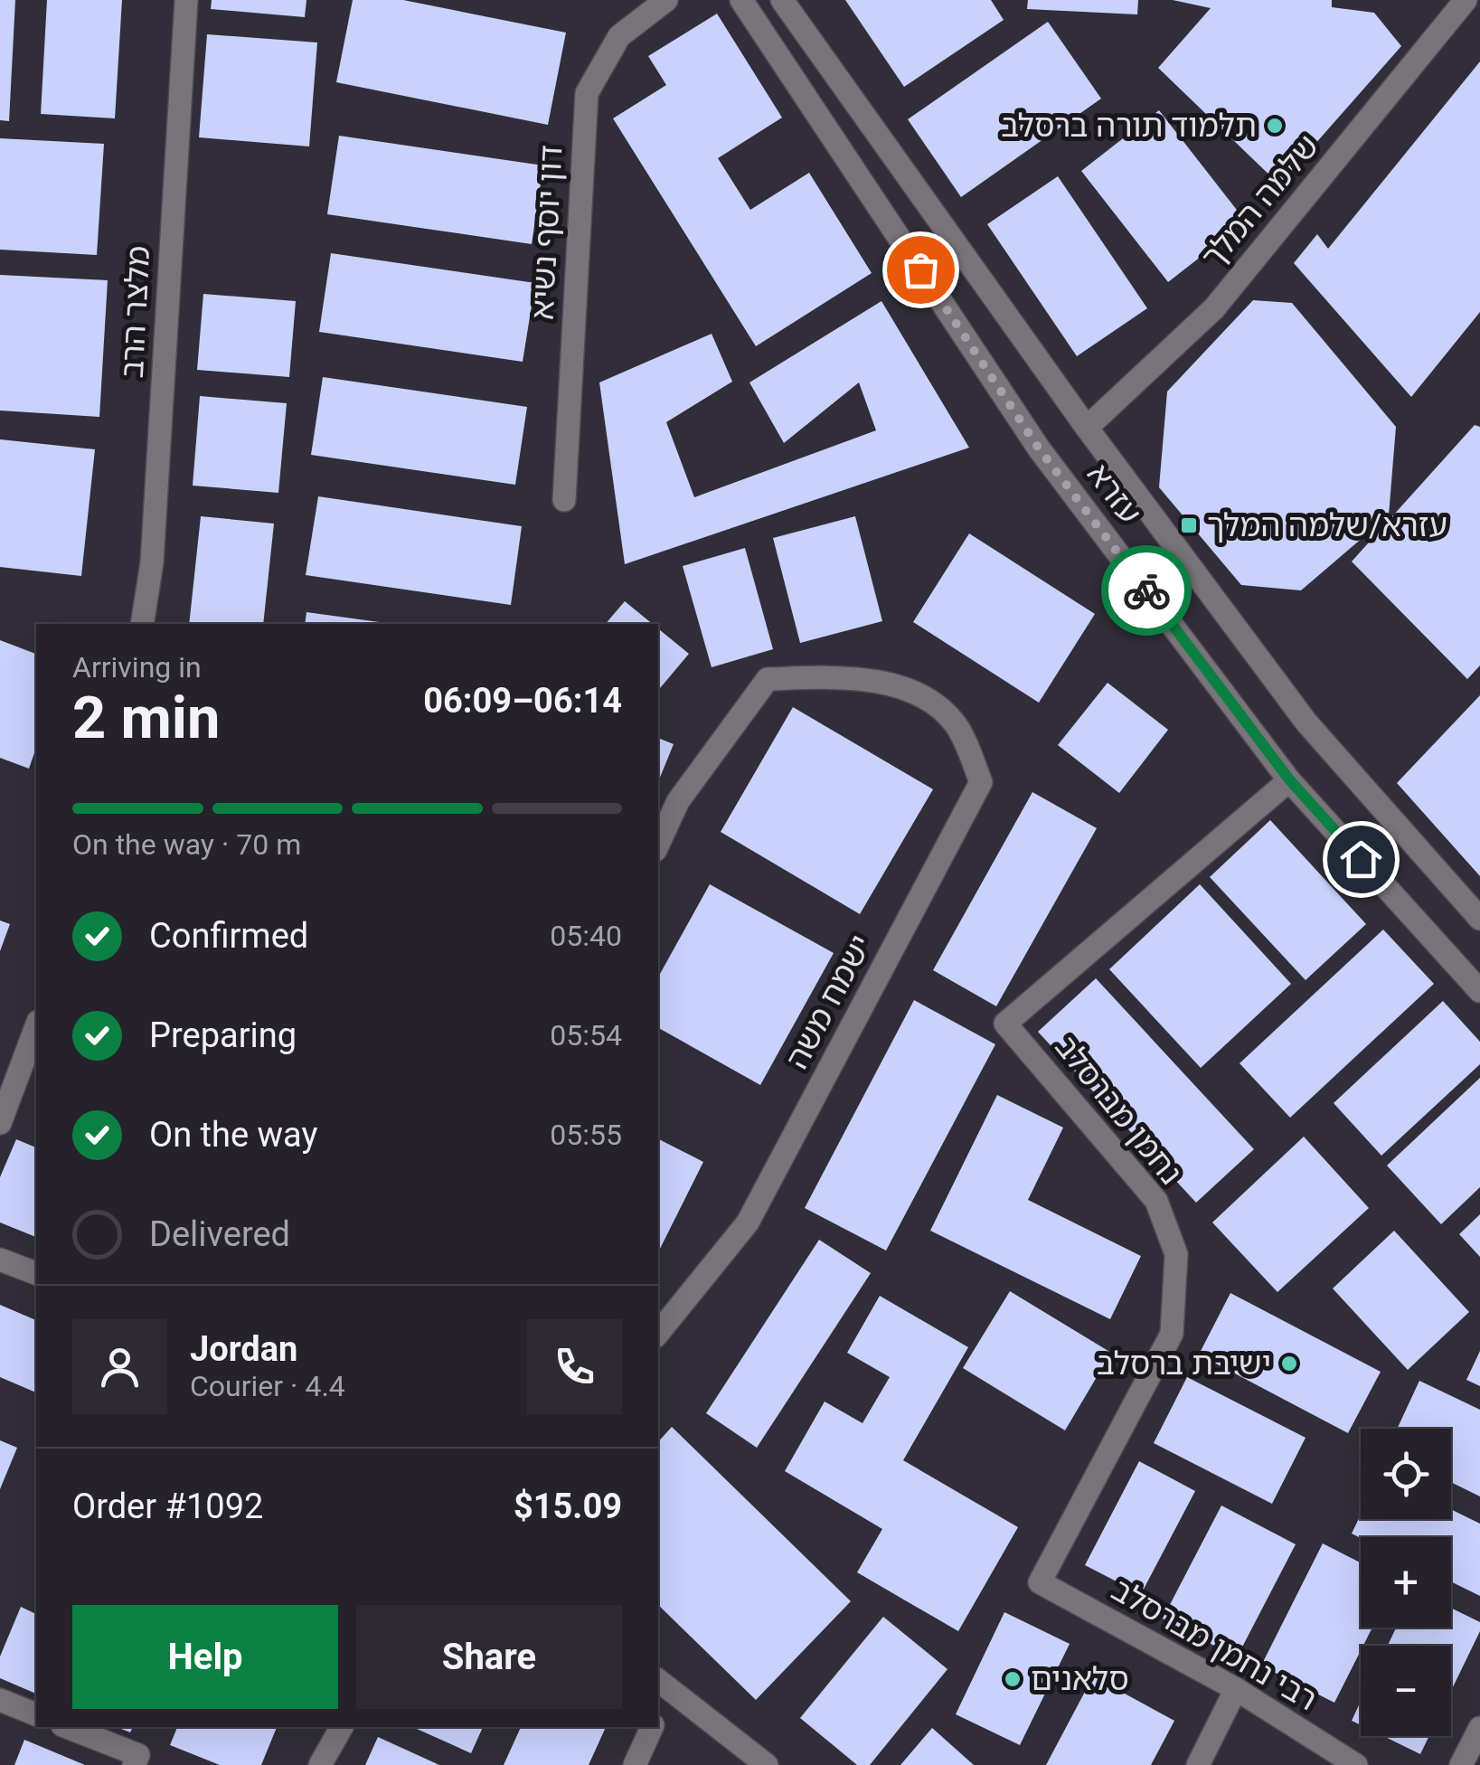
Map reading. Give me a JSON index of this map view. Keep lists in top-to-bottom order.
{
  "streets": {
    "street": [
      "שלמה המלך",
      "דון יוסף נשיא",
      "מלצר הרב",
      "עזרא",
      "ישמח משה",
      "נחמן מברסלב",
      "רבי נחמן מברסלב"
    ]
  },
  "crossings": [
    ["שלמה המלך", "עזרא"],
    ["עזרא", "נחמן מברסלב"],
    ["נחמן מברסלב", "רבי נחמן מברסלב"]
  ],
  "places": {
    "other": ["תלמוד תורה ברסלב", "ישיבת ברסלב", "סלאנים"],
    "transit": ["עזרא/שלמה המלך"]
  },
  "page": {
    "heading": ["2 min", "Arriving in", "06:09–06:14"],
    "panel": [
      "Jordan",
      "Courier · 4.4",
      "Order #1092",
      "$15.09"
    ],
    "bar": "On the way · 70 m",
    "list": [
      ["Confirmed", "05:40"],
      ["Preparing", "05:54"],
      ["On the way", "05:55"],
      "Delivered"
    ],
    "map_buttons": ["+", "−"],
    "buttons": ["Help", "Share"]
  }
}
